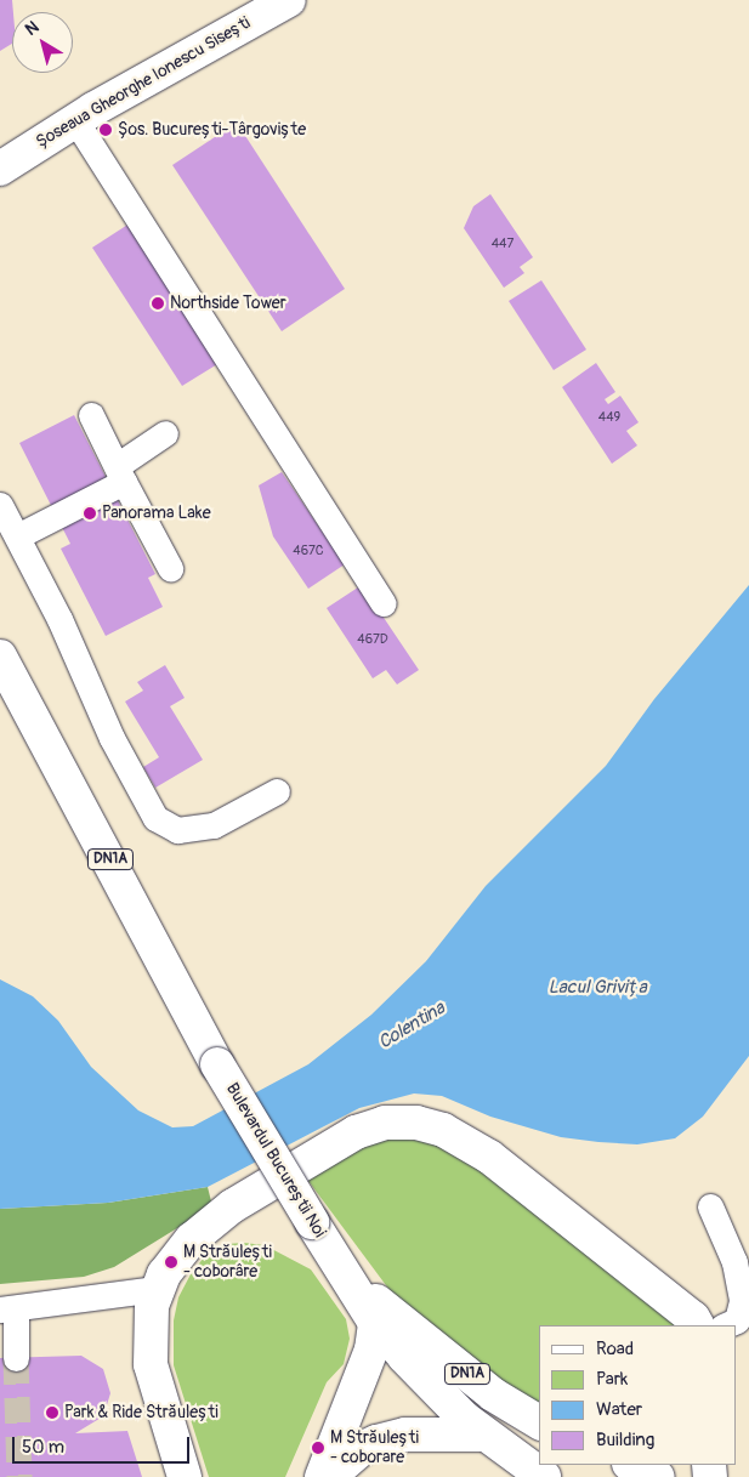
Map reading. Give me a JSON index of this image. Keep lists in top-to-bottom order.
{
  "streets": {
    "main road": ["Șoseaua Gheorghe Ionescu Sisești", "DN1A", "Bulevardul Bucureștii Noi"]
  },
  "water": ["Lacul Grivița", "Colentina"],
  "places": [
    "Șos. București-Târgoviște",
    "Northside Tower",
    "Panorama Lake",
    "M Străulești - coborâre",
    "Park & Ride Străulești",
    "M Străulești - coborare"
  ],
  "house_numbers": [
    "447",
    "449",
    "467C",
    "467D"
  ],
  "legend": [
    "Road",
    "Park",
    "Water",
    "Building"
  ],
  "scale_bar": "50 m",
  "north": "top left"
}
